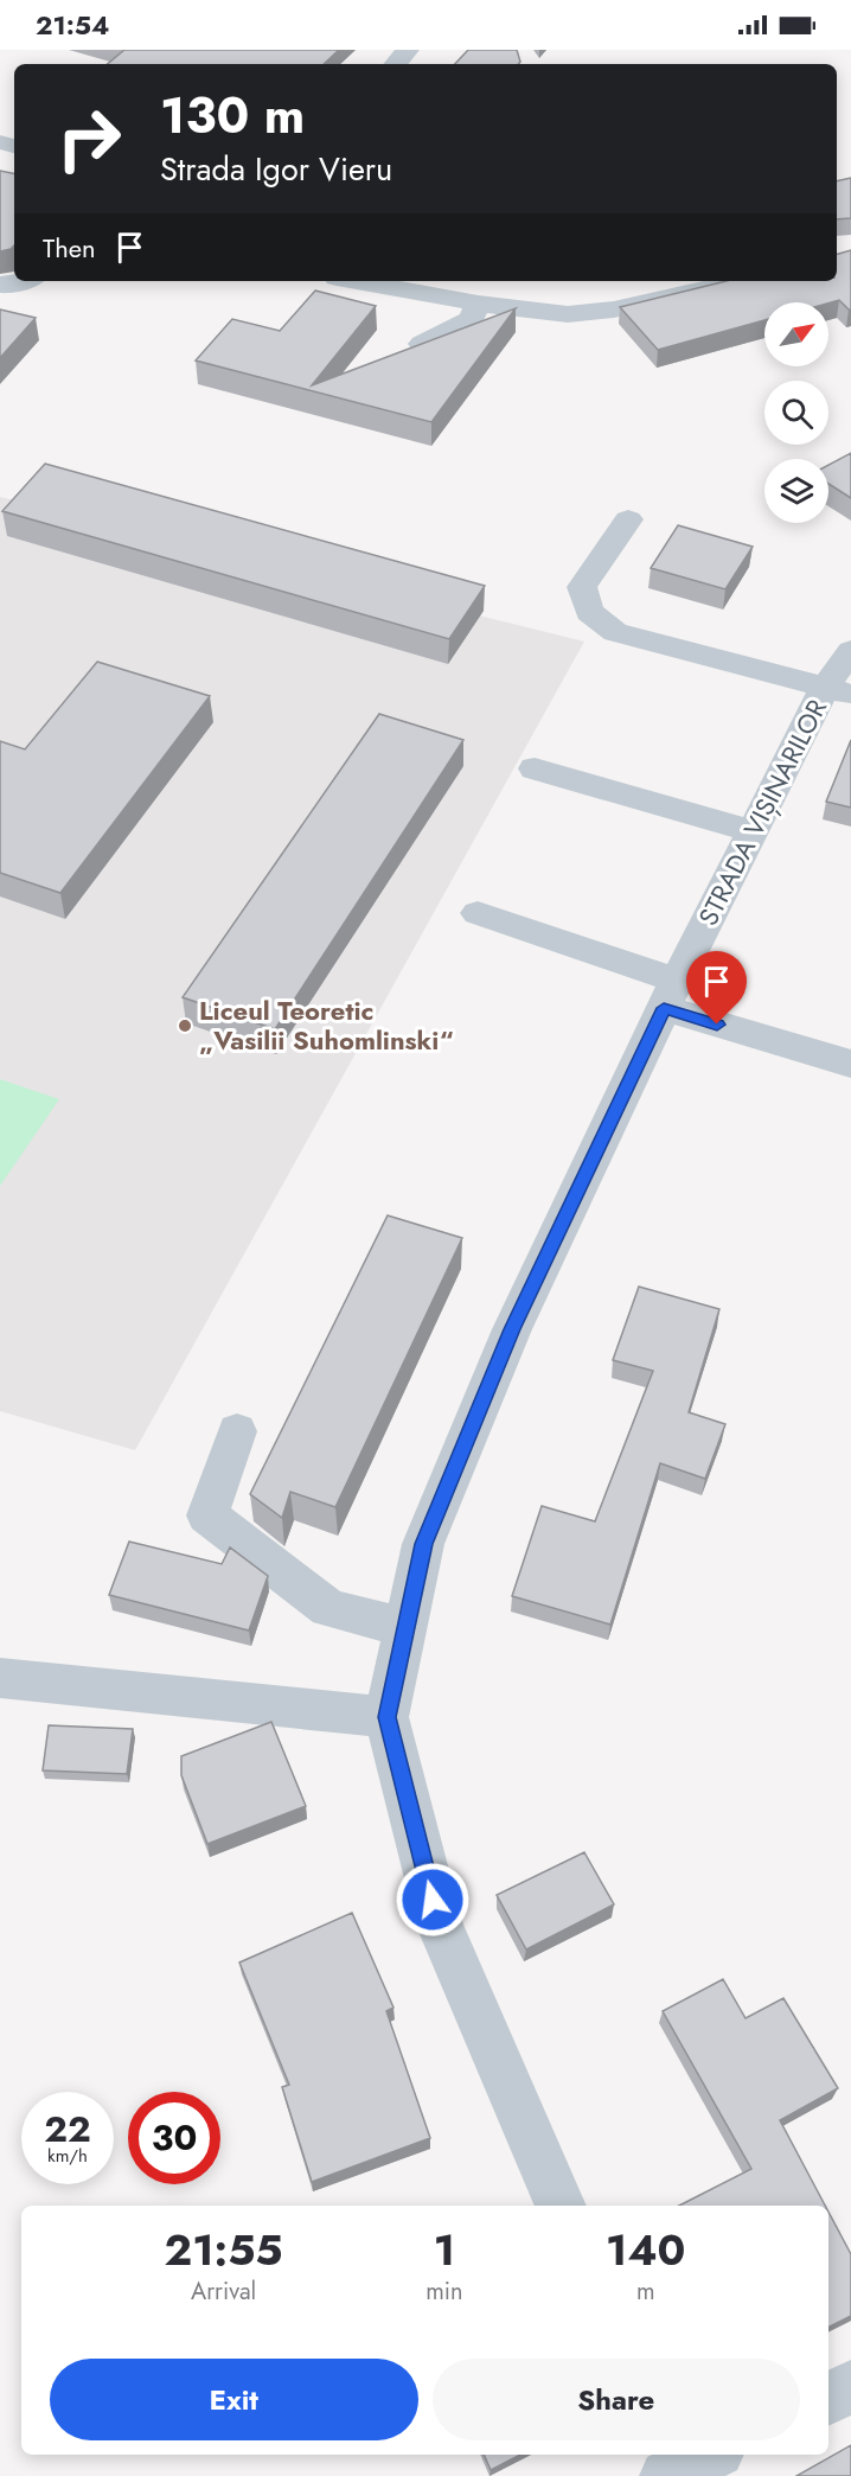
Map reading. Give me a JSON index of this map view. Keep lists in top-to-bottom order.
{
  "streets": {
    "street": ["STRADA VIȘINARILOR"]
  },
  "places": ["Liceul Teoretic „Vasilii Suhomlinski“"],
  "north": "top right",
  "page": {
    "status": "21:54",
    "turn": ["130 m", "Strada Igor Vieru"],
    "then": "Then",
    "speed": "22 km/h",
    "limit": "30",
    "eta": [
      "21:55",
      "Arrival",
      "1",
      "min",
      "140",
      "m"
    ],
    "buttons": ["Exit", "Share"]
  }
}
